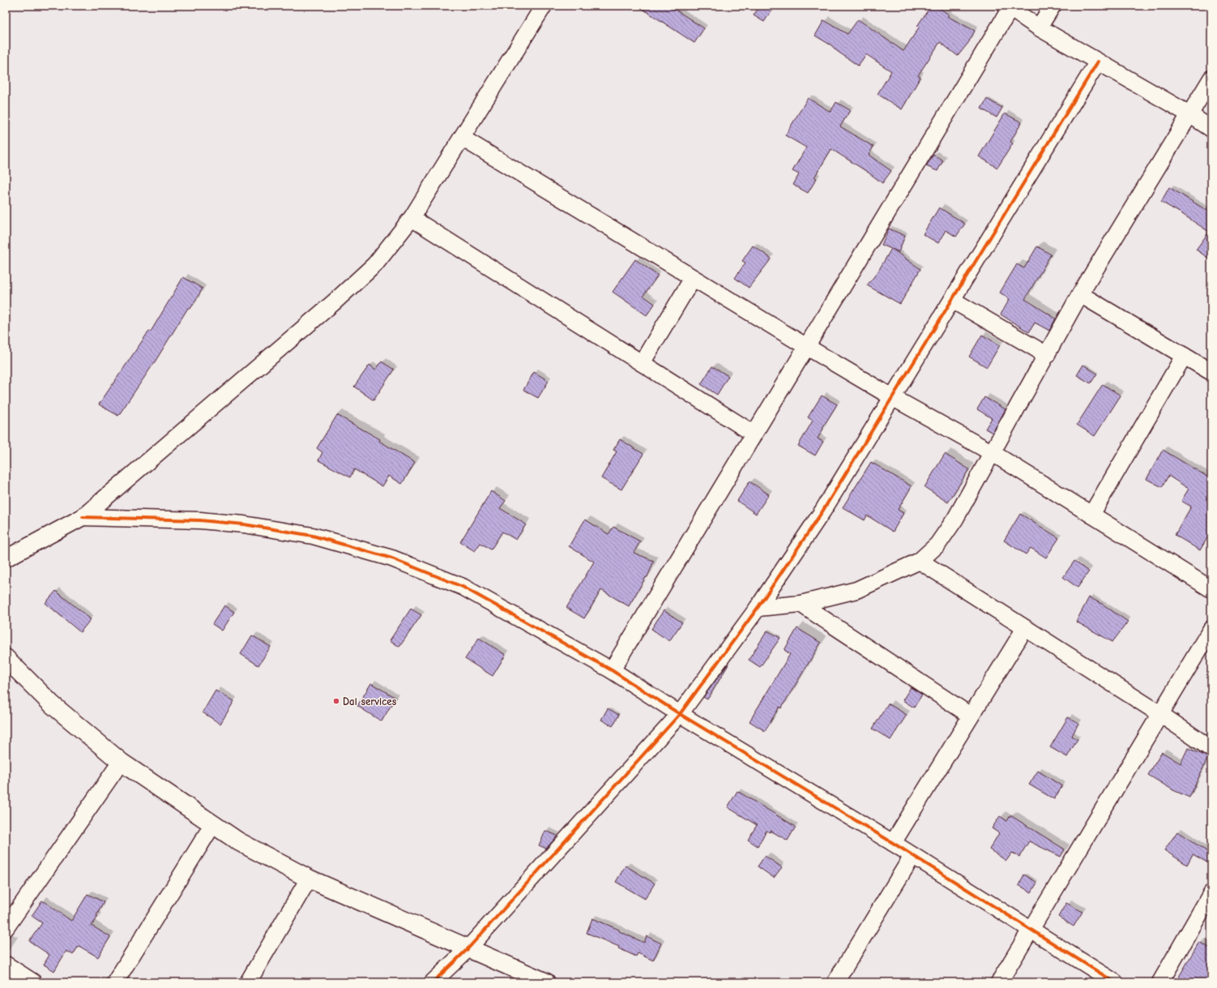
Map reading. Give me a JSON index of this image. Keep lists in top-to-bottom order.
{
  "places": ["Dal services"]
}
